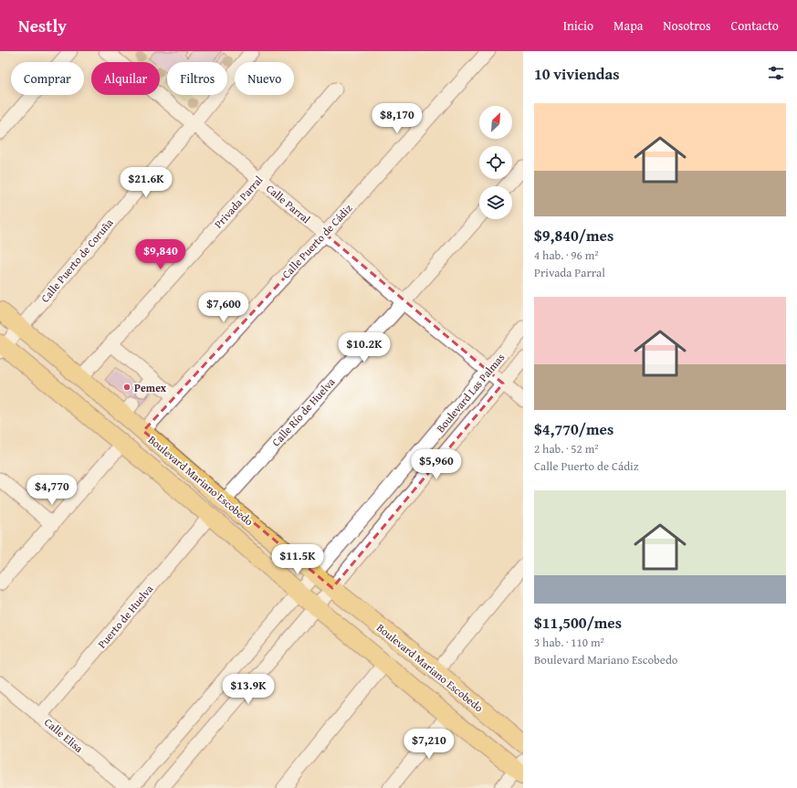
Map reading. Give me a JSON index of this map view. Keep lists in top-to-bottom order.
{
  "streets": {
    "main road": ["Boulevard Mariano Escobedo"],
    "street": [
      "Privada Parral",
      "Calle Parral",
      "Calle Puerto de Cádiz",
      "Calle Puerto de Coruña",
      "Boulevard Las Palmas",
      "Calle Río de Huelva",
      "Puerto de Huelva",
      "Calle Elisa"
    ]
  },
  "crossings": [
    ["Privada Parral", "Calle Parral"],
    ["Privada Parral", "Boulevard Mariano Escobedo"],
    ["Calle Parral", "Calle Puerto de Cádiz"],
    ["Calle Parral", "Calle Puerto de Coruña"],
    ["Calle Parral", "Boulevard Las Palmas"],
    ["Calle Parral", "Calle Río de Huelva"],
    ["Calle Puerto de Cádiz", "Boulevard Mariano Escobedo"],
    ["Calle Puerto de Coruña", "Boulevard Mariano Escobedo"],
    ["Boulevard Las Palmas", "Boulevard Mariano Escobedo"],
    ["Calle Río de Huelva", "Boulevard Mariano Escobedo"],
    ["Boulevard Mariano Escobedo", "Puerto de Huelva"],
    ["Puerto de Huelva", "Calle Elisa"]
  ],
  "places": ["Pemex"],
  "north": "top right",
  "page": {
    "header": "Nestly",
    "nav": [
      "Inicio",
      "Mapa",
      "Nosotros",
      "Contacto"
    ],
    "heading": "10 viviendas",
    "chip": [
      "Comprar",
      "Alquilar",
      "Filtros",
      "Nuevo"
    ],
    "list": [
      {
        "name": "$9,840/mes",
        "note": "4 hab. · 96 m² · Privada Parral"
      },
      {
        "name": "$4,770/mes",
        "note": "2 hab. · 52 m² · Calle Puerto de Cádiz"
      },
      {
        "name": "$11,500/mes",
        "note": "3 hab. · 110 m² · Boulevard Mariano Escobedo"
      }
    ],
    "price": [
      "$8,170",
      "$21.6K",
      "$9,840",
      "$7,600",
      "$10.2K",
      "$5,960",
      "$4,770",
      "$11.5K",
      "$13.9K",
      "$7,210"
    ]
  }
}
